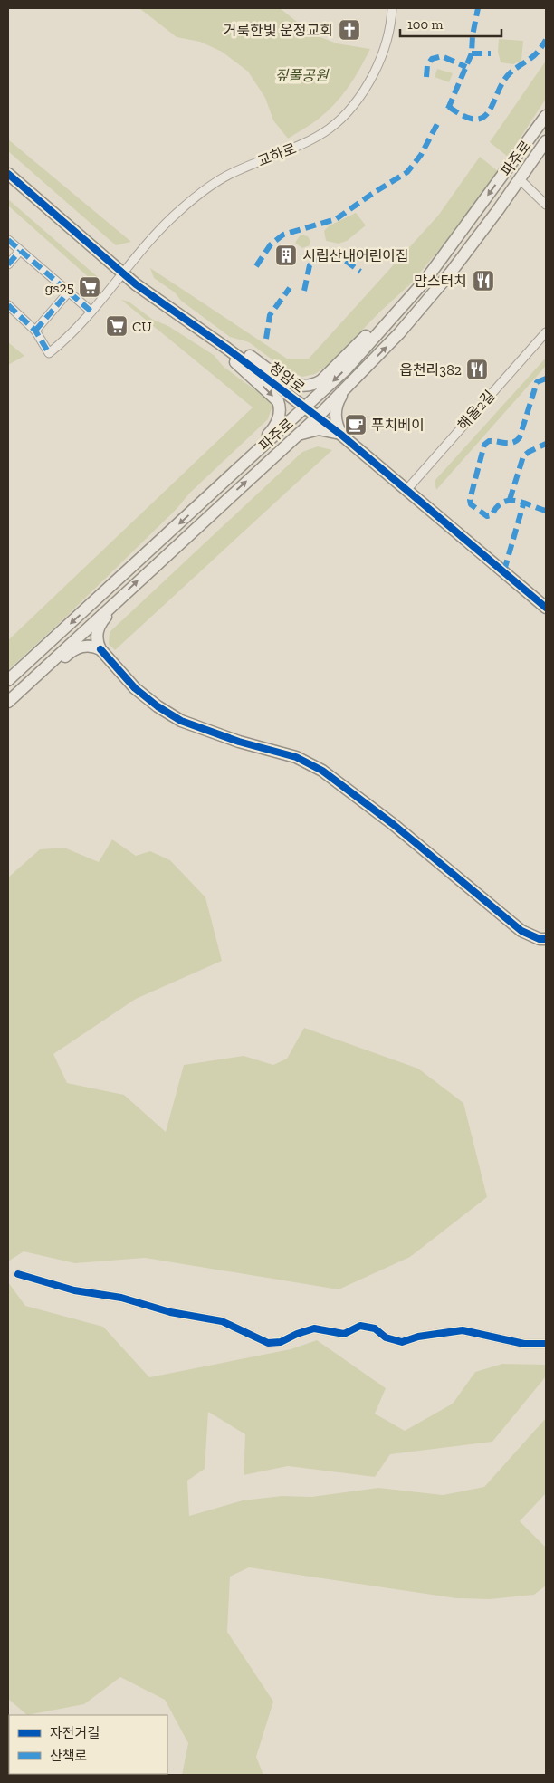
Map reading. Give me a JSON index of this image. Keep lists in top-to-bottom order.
{
  "streets": {
    "main road": ["파주로", "청암로"],
    "street": ["교하로", "해올2길"]
  },
  "crossings": [
    ["교하로", "청암로"],
    ["파주로", "청암로"],
    ["청암로", "해올2길"]
  ],
  "parks": ["짚풀공원"],
  "places": {
    "church": ["거룩한빛 운정교회"],
    "building": ["시립산내어린이집"],
    "restaurant": ["맘스터치", "읍천리382"],
    "supermarket": ["gs25", "CU"],
    "cafe": ["푸치베이"]
  },
  "legend": ["자전거길", "산책로"],
  "scale_bar": "100 m"
}
